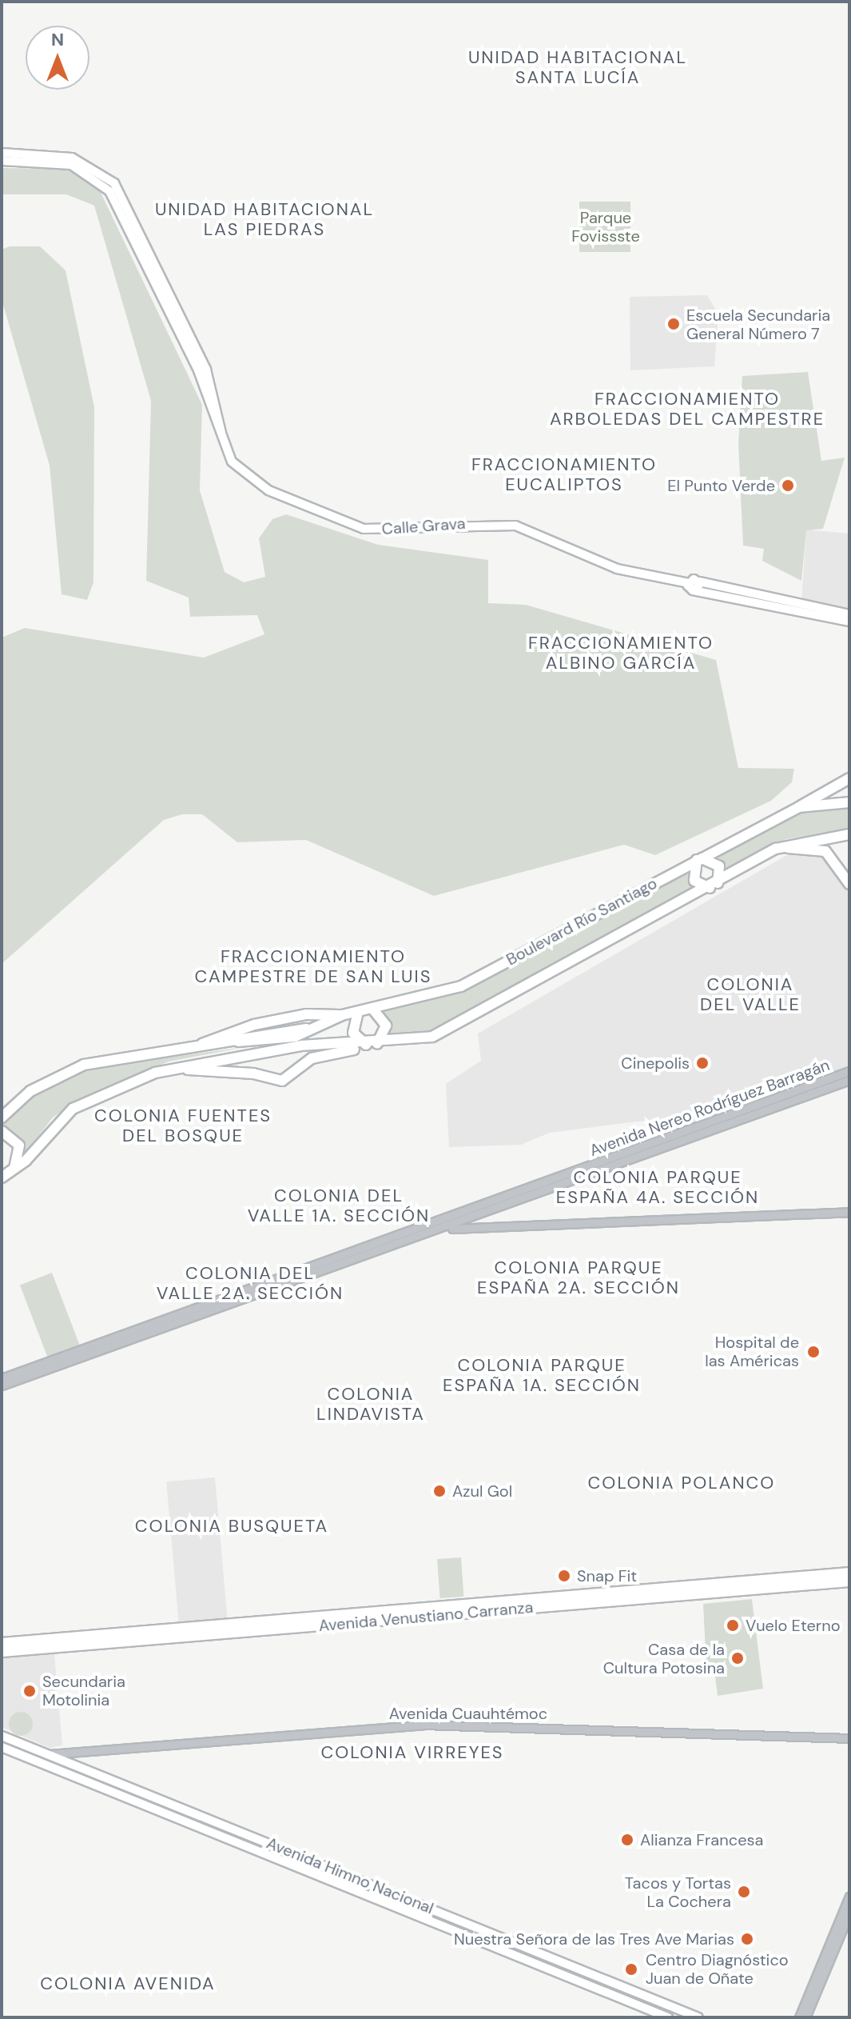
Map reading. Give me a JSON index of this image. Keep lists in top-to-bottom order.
{
  "streets": {
    "main road": [
      "Calle Grava",
      "Boulevard Río Santiago",
      "Avenida Venustiano Carranza",
      "Avenida Himno Nacional"
    ],
    "street": ["Avenida Nereo Rodríguez Barragán", "Avenida Cuauhtémoc"]
  },
  "crossings": [
    ["Avenida Cuauhtémoc", "Avenida Himno Nacional"]
  ],
  "districts": [
    "UNIDAD HABITACIONAL SANTA LUCÍA",
    "UNIDAD HABITACIONAL LAS PIEDRAS",
    "FRACCIONAMIENTO ARBOLEDAS DEL CAMPESTRE",
    "FRACCIONAMIENTO EUCALIPTOS",
    "FRACCIONAMIENTO ALBINO GARCÍA",
    "FRACCIONAMIENTO CAMPESTRE DE SAN LUIS",
    "COLONIA DEL VALLE",
    "COLONIA FUENTES DEL BOSQUE",
    "COLONIA PARQUE ESPAÑA 4A. SECCIÓN",
    "COLONIA DEL VALLE 1A. SECCIÓN",
    "COLONIA PARQUE ESPAÑA 2A. SECCIÓN",
    "COLONIA DEL VALLE 2A. SECCIÓN",
    "COLONIA PARQUE ESPAÑA 1A. SECCIÓN",
    "COLONIA LINDAVISTA",
    "COLONIA POLANCO",
    "COLONIA BUSQUETA",
    "COLONIA VIRREYES",
    "COLONIA AVENIDA"
  ],
  "parks": ["Parque Fovissste"],
  "places": [
    "Escuela Secundaria General Número 7",
    "El Punto Verde",
    "Cinepolis",
    "Hospital de las Américas",
    "Azul Gol",
    "Snap Fit",
    "Vuelo Eterno",
    "Casa de la Cultura Potosina",
    "Secundaria Motolinia",
    "Alianza Francesa",
    "Tacos y Tortas La Cochera",
    "Nuestra Señora de las Tres Ave Marias",
    "Centro Diagnóstico Juan de Oñate"
  ],
  "north": "top"
}
